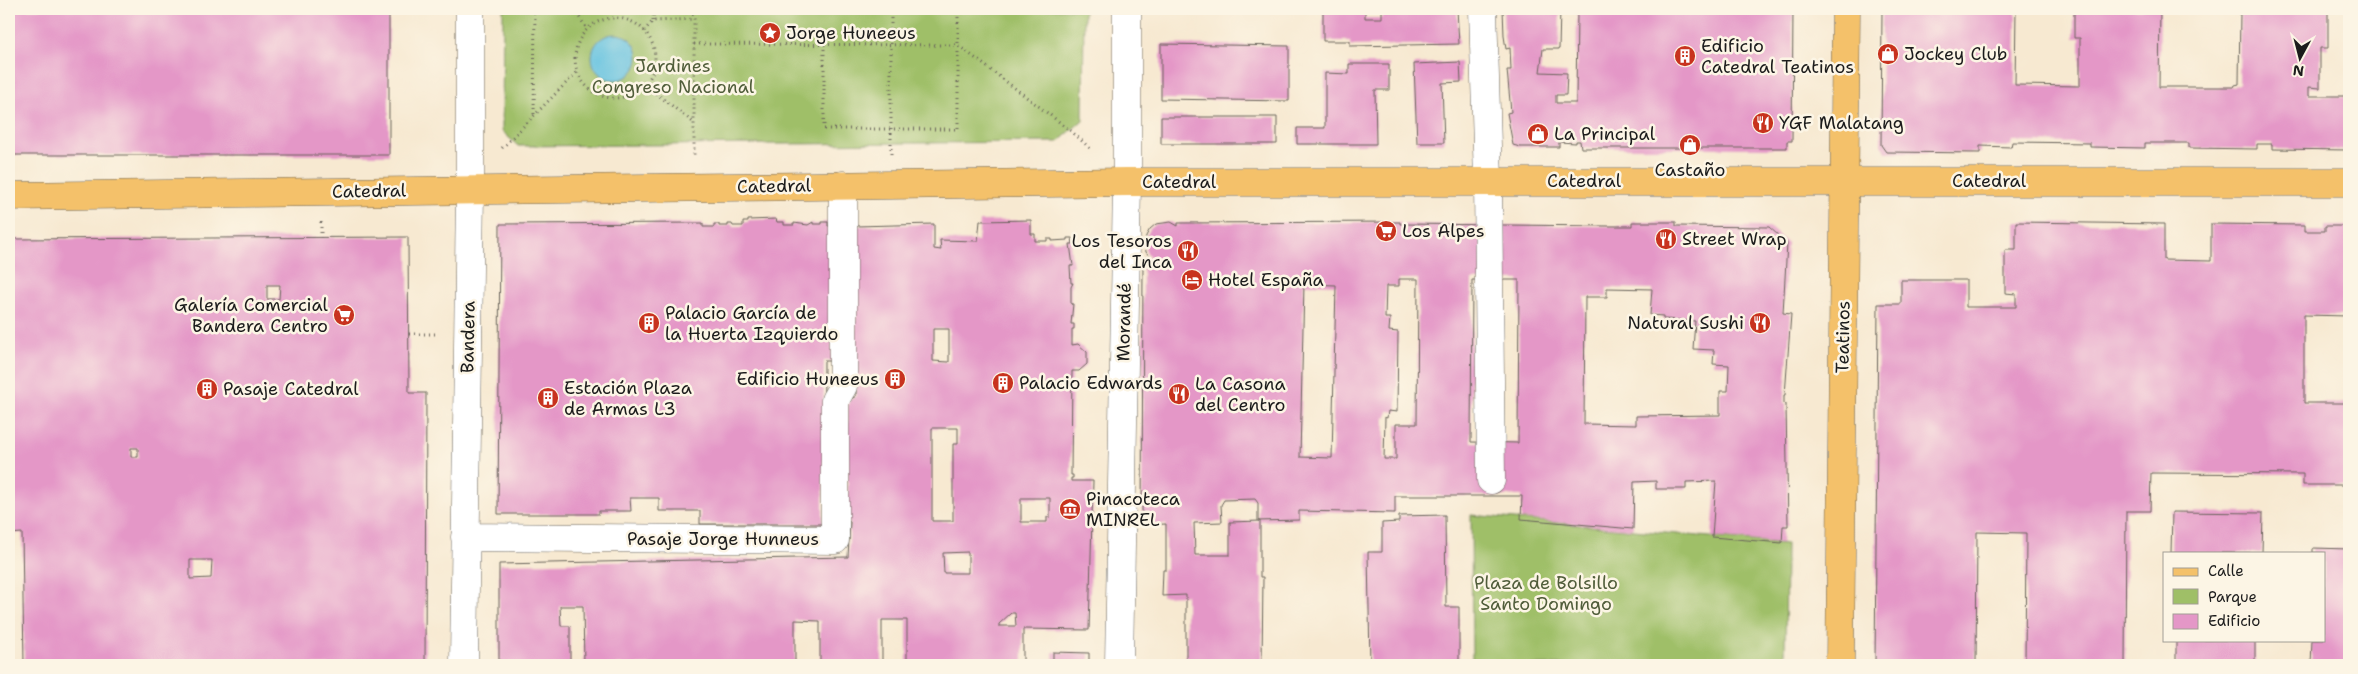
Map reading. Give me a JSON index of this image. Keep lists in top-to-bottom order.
{
  "streets": {
    "main road": ["Catedral", "Teatinos"],
    "street": ["Morandé", "Bandera", "Pasaje Jorge Hunneus"]
  },
  "crossings": [
    ["Catedral", "Morandé"],
    ["Catedral", "Bandera"],
    ["Catedral", "Teatinos"],
    ["Catedral", "Pasaje Jorge Hunneus"],
    ["Bandera", "Pasaje Jorge Hunneus"]
  ],
  "parks": ["Jardines Congreso Nacional", "Plaza de Bolsillo Santo Domingo"],
  "places": {
    "place": ["Jorge Huneeus"],
    "shop": ["Jockey Club", "La Principal", "Castaño"],
    "building": [
      "Edificio Catedral Teatinos",
      "Palacio García de la Huerta Izquierdo",
      "Edificio Huneeus",
      "Palacio Edwards",
      "Pasaje Catedral",
      "Estación Plaza de Armas L3"
    ],
    "restaurant": [
      "YGF Malatang",
      "Street Wrap",
      "Los Tesoros del Inca",
      "Natural Sushi",
      "La Casona del Centro"
    ],
    "supermarket": ["Los Alpes", "Galería Comercial Bandera Centro"],
    "hotel": ["Hotel España"],
    "museum": ["Pinacoteca MINREL"]
  },
  "legend": ["Calle", "Parque", "Edificio"],
  "north": "bottom"
}
